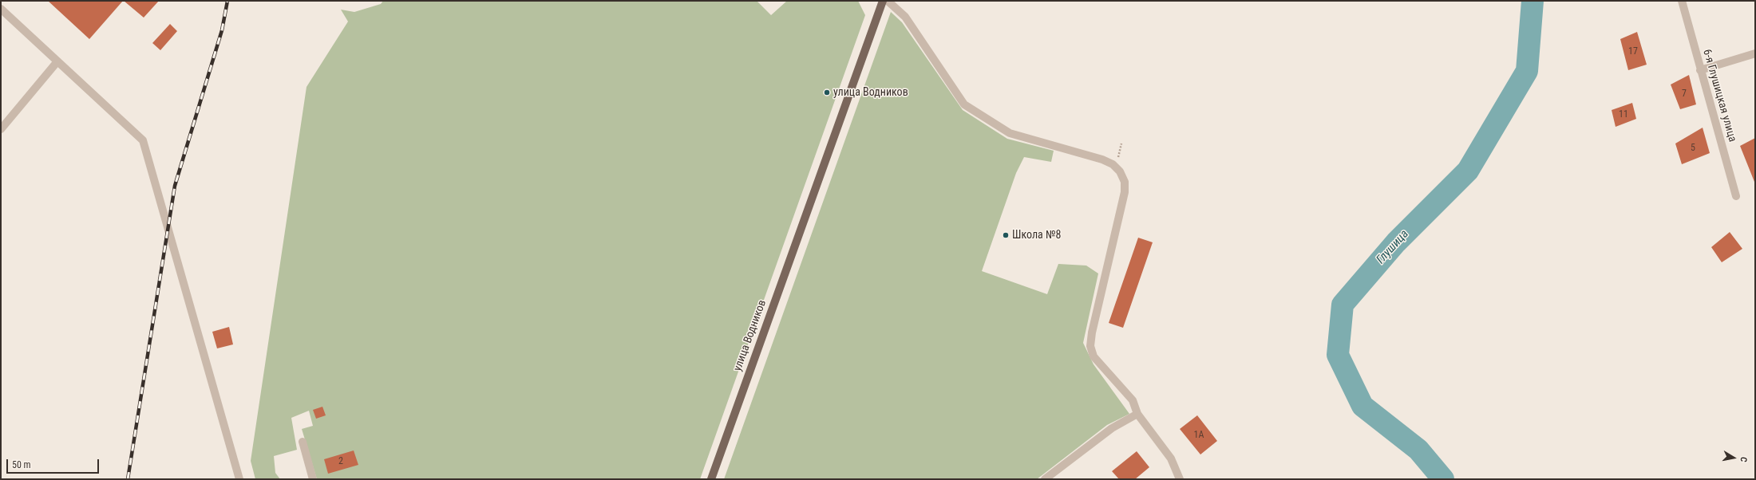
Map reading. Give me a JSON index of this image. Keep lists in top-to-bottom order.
{
  "streets": {
    "main road": ["улица Водников"],
    "street": ["6-я Глушицкая улица"]
  },
  "water": ["Глушица"],
  "places": ["улица Водников", "Школа №8"],
  "house_numbers": [
    "17",
    "7",
    "11",
    "5",
    "1А",
    "2"
  ],
  "scale_bar": "50 m",
  "north": "right"
}
